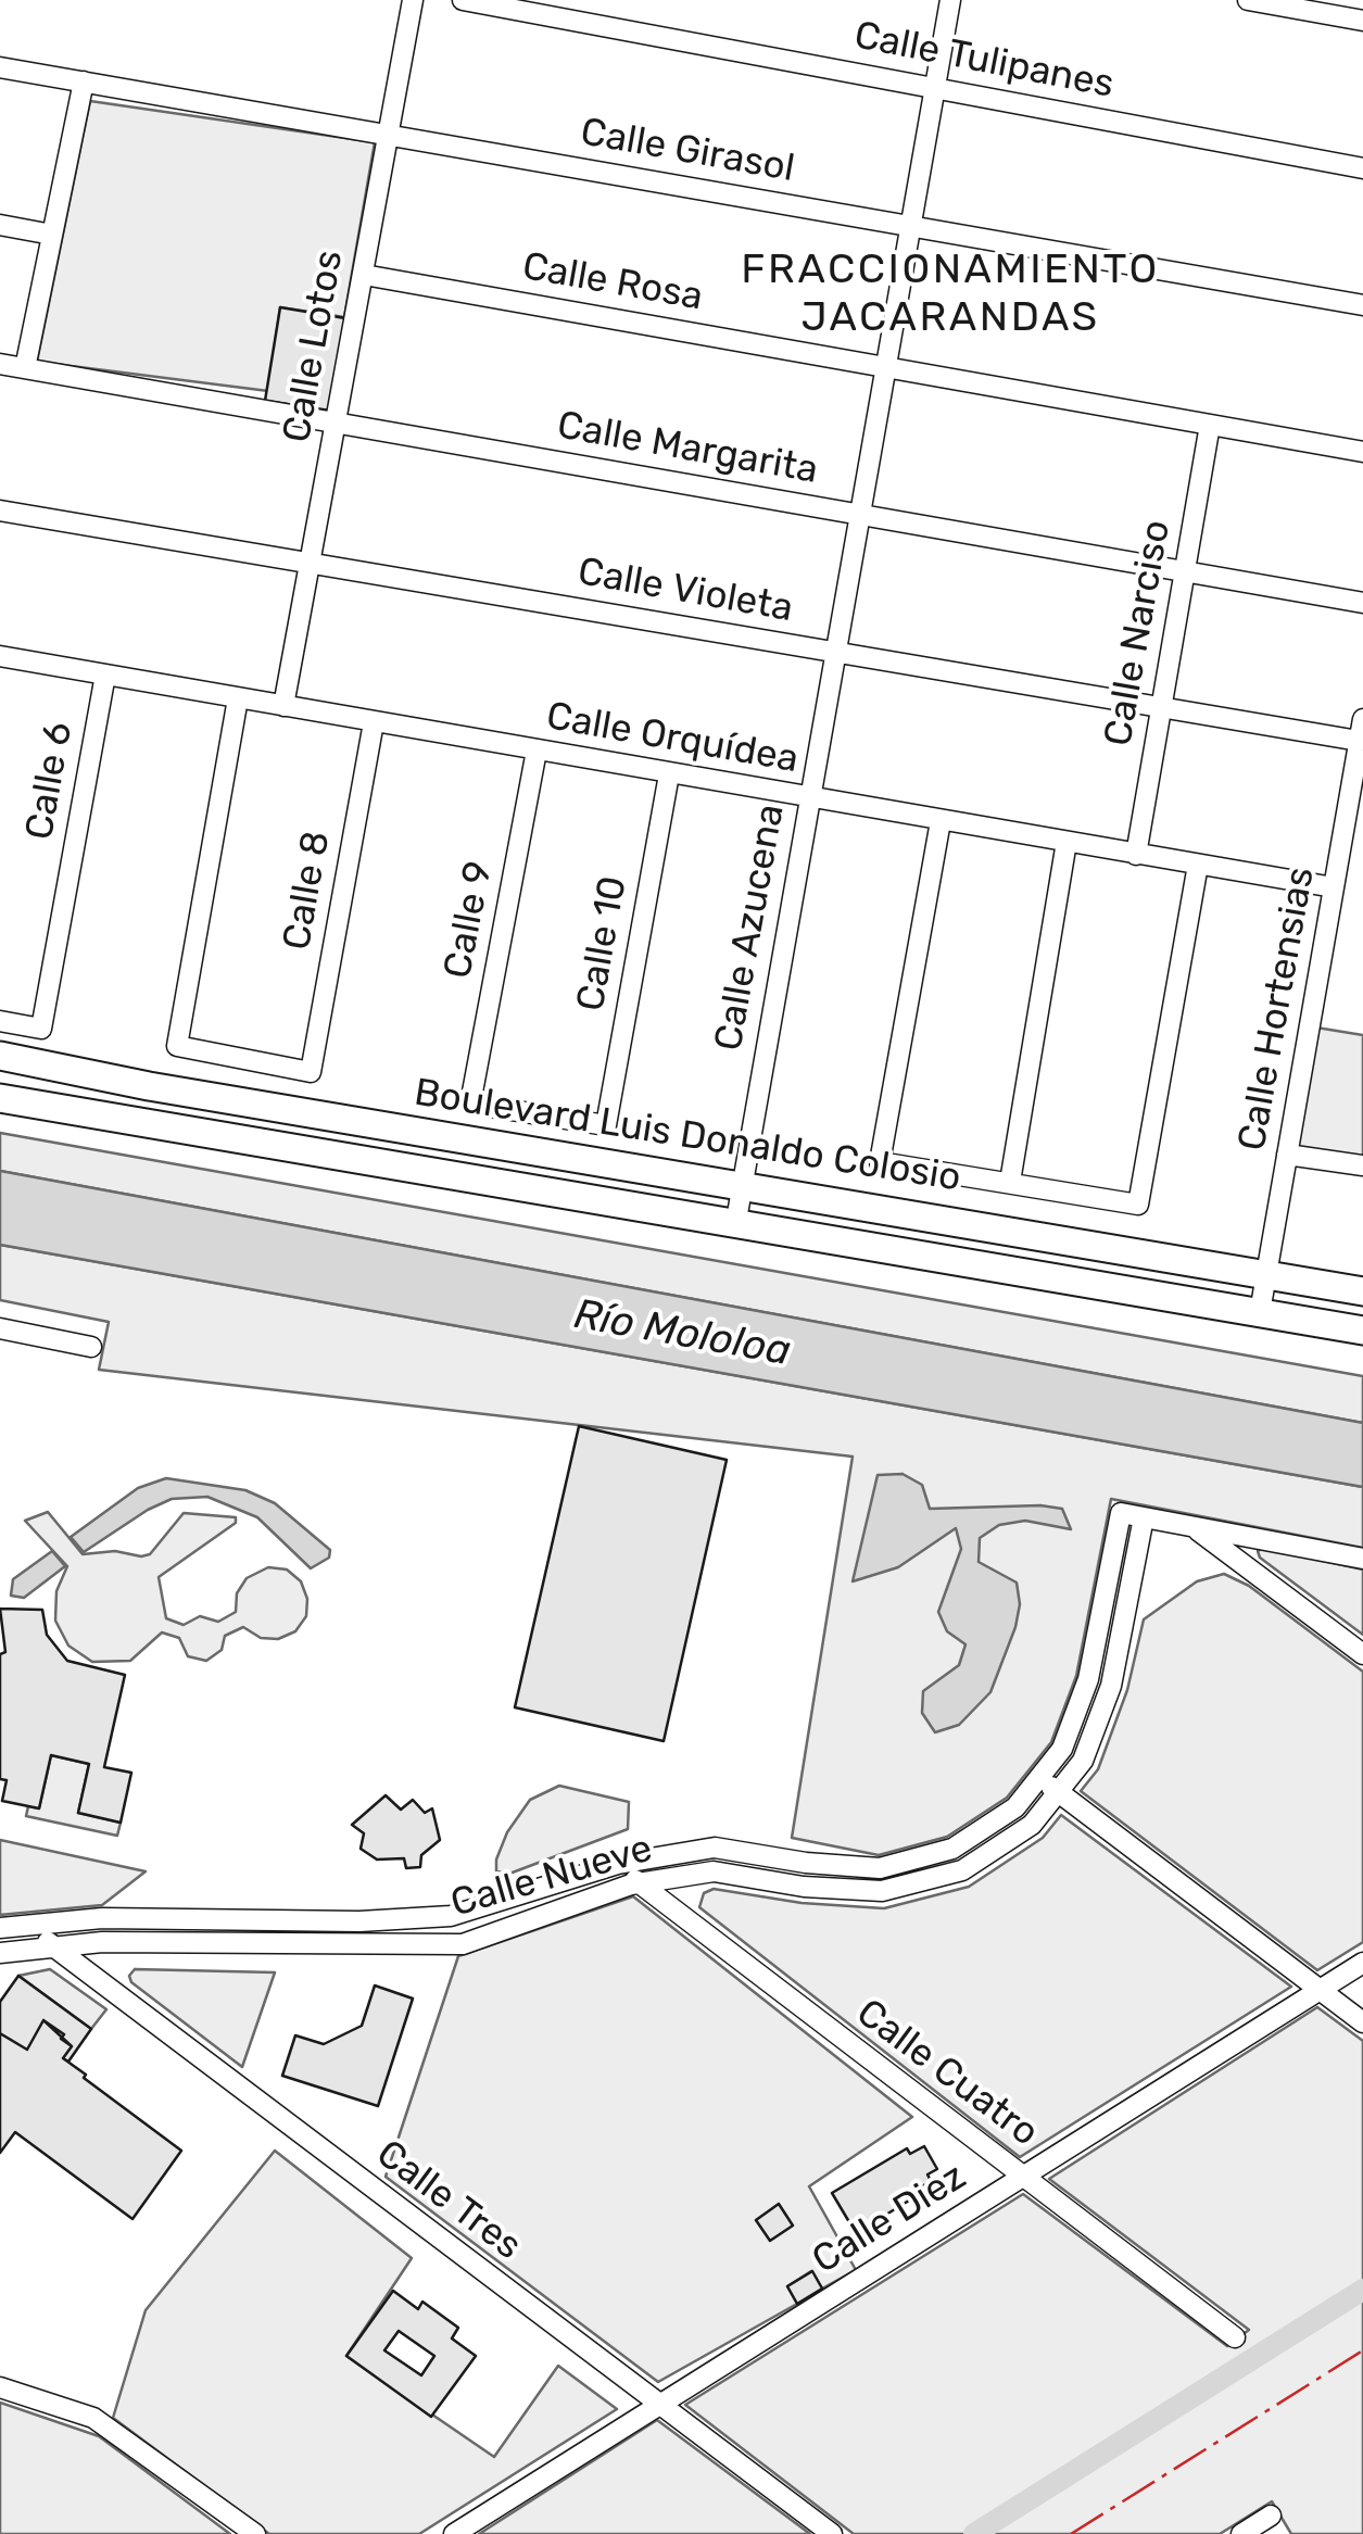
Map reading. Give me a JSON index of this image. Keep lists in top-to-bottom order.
{
  "streets": {
    "main road": ["Boulevard Luis Donaldo Colosio"],
    "street": [
      "Calle Tulipanes",
      "Calle Girasol",
      "Calle Rosa",
      "Calle Lotos",
      "Calle Margarita",
      "Calle Violeta",
      "Calle Narciso",
      "Calle Orquídea",
      "Calle 6",
      "Calle 8",
      "Calle 9",
      "Calle Azucena",
      "Calle 10",
      "Calle Hortensias",
      "Calle Nueve",
      "Calle Cuatro",
      "Calle Tres",
      "Calle Diez"
    ]
  },
  "crossings": [
    ["Calle Tulipanes", "Calle Azucena"],
    ["Calle Girasol", "Calle Lotos"],
    ["Calle Girasol", "Calle Azucena"],
    ["Calle Rosa", "Calle Lotos"],
    ["Calle Rosa", "Calle Narciso"],
    ["Calle Rosa", "Calle Azucena"],
    ["Calle Lotos", "Calle Margarita"],
    ["Calle Lotos", "Calle Violeta"],
    ["Calle Lotos", "Calle Orquídea"],
    ["Calle Margarita", "Calle Narciso"],
    ["Calle Margarita", "Calle Azucena"],
    ["Calle Violeta", "Calle Narciso"],
    ["Calle Violeta", "Calle Azucena"],
    ["Calle Violeta", "Calle Hortensias"],
    ["Calle Narciso", "Calle Orquídea"],
    ["Calle Orquídea", "Calle 6"],
    ["Calle Orquídea", "Calle 8"],
    ["Calle Orquídea", "Calle 9"],
    ["Calle Orquídea", "Calle Azucena"],
    ["Calle Orquídea", "Calle 10"],
    ["Calle Orquídea", "Calle Hortensias"],
    ["Calle 9", "Calle 10"],
    ["Calle Azucena", "Boulevard Luis Donaldo Colosio"],
    ["Calle Hortensias", "Boulevard Luis Donaldo Colosio"],
    ["Calle Nueve", "Calle Cuatro"],
    ["Calle Nueve", "Calle Tres"],
    ["Calle Cuatro", "Calle Diez"],
    ["Calle Tres", "Calle Diez"]
  ],
  "districts": ["FRACCIONAMIENTO JACARANDAS"],
  "water": ["Río Mololoa"]
}
